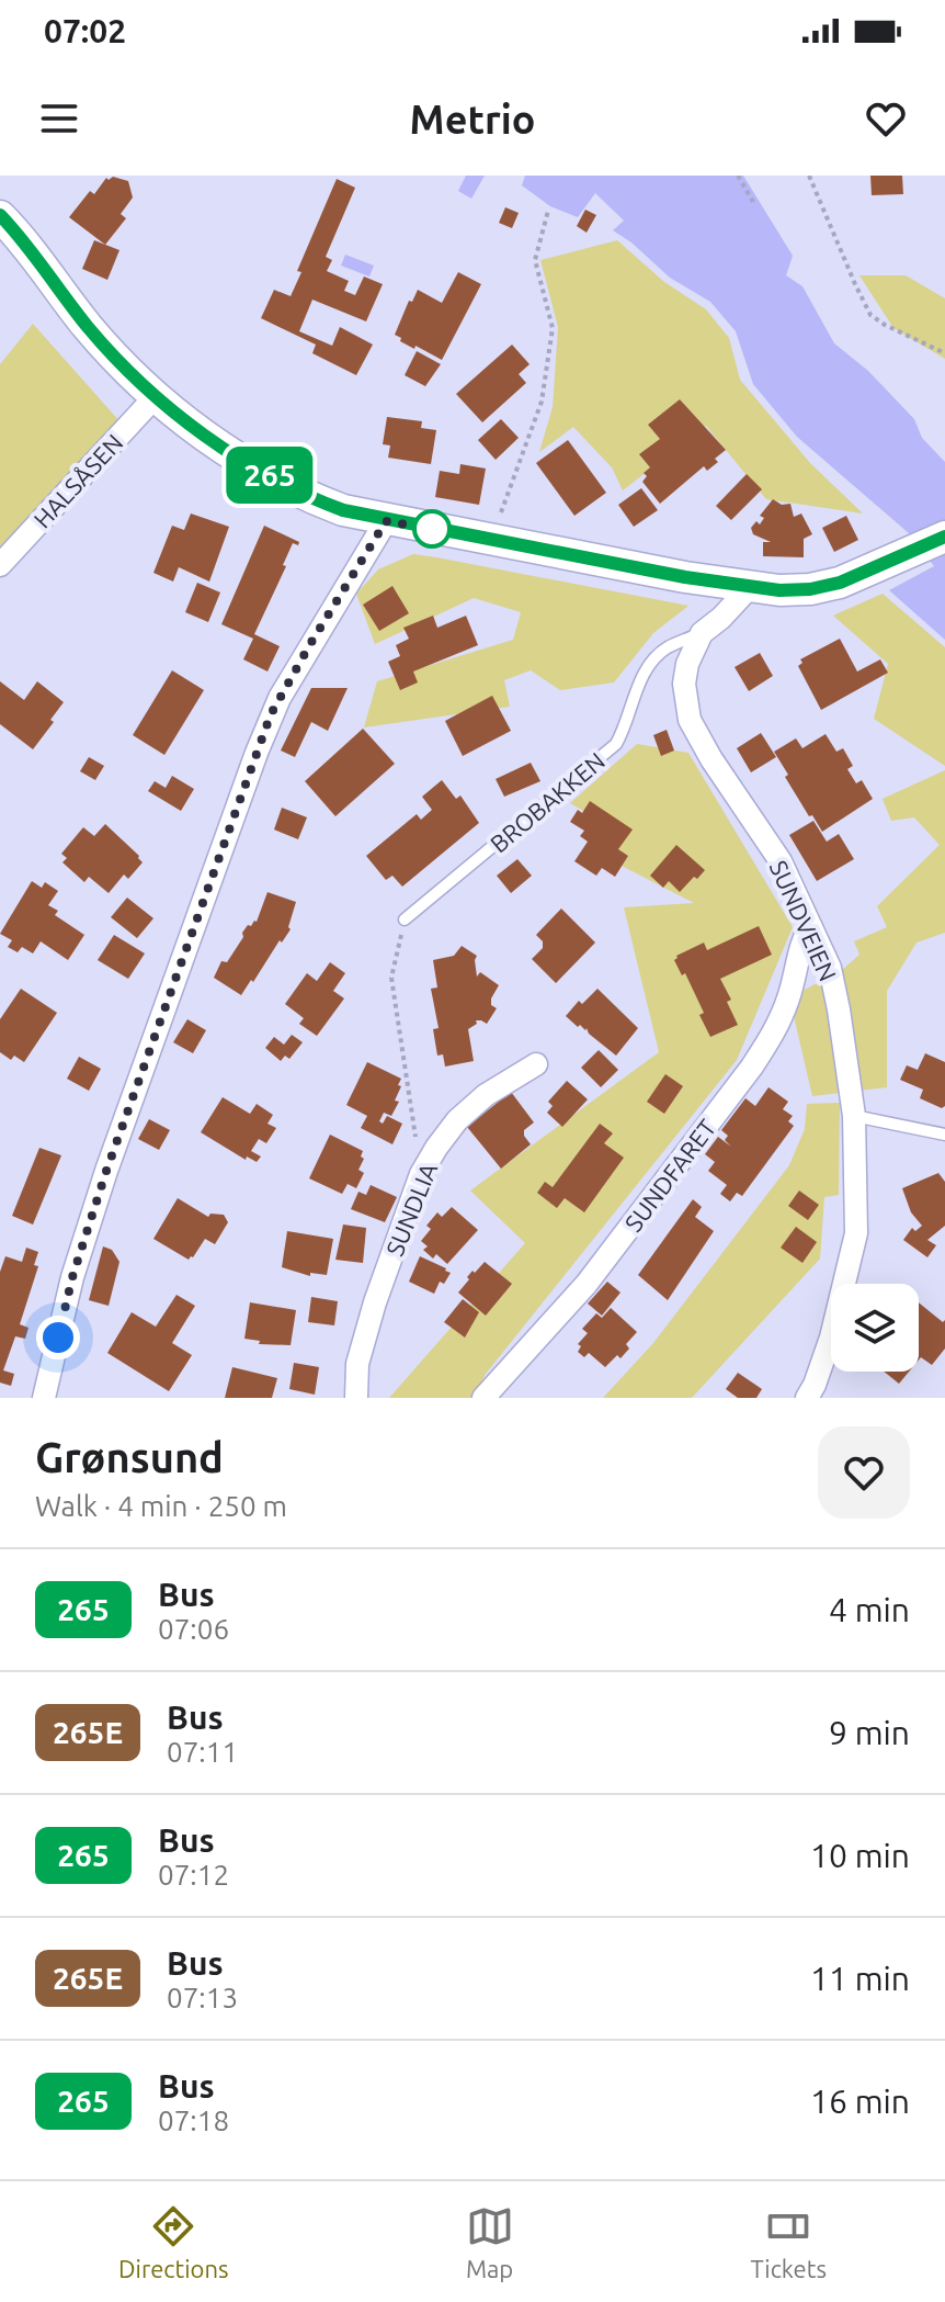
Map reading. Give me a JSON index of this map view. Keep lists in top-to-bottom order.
{
  "streets": {
    "street": [
      "HALSÅSEN",
      "SUNDVEIEN",
      "SUNDFARET",
      "SUNDLIA"
    ],
    "lane": ["BROBAKKEN"]
  },
  "crossings": [
    ["BROBAKKEN", "SUNDVEIEN"],
    ["SUNDVEIEN", "SUNDFARET"]
  ],
  "lines": ["bus line 265"],
  "page": {
    "status": "07:02",
    "header": "Metrio",
    "on_map": "265",
    "heading": ["Grønsund", "Walk · 4 min · 250 m"],
    "list": [
      {
        "mark": "265",
        "name": "Bus",
        "note": "07:06",
        "value": "4 min"
      },
      {
        "mark": "265E",
        "name": "Bus",
        "note": "07:11",
        "value": "9 min"
      },
      {
        "mark": "265",
        "name": "Bus",
        "note": "07:12",
        "value": "10 min"
      },
      {
        "mark": "265E",
        "name": "Bus",
        "note": "07:13",
        "value": "11 min"
      },
      {
        "mark": "265",
        "name": "Bus",
        "note": "07:18",
        "value": "16 min"
      }
    ],
    "tabs": ["Directions", "Map", "Tickets"]
  }
}
